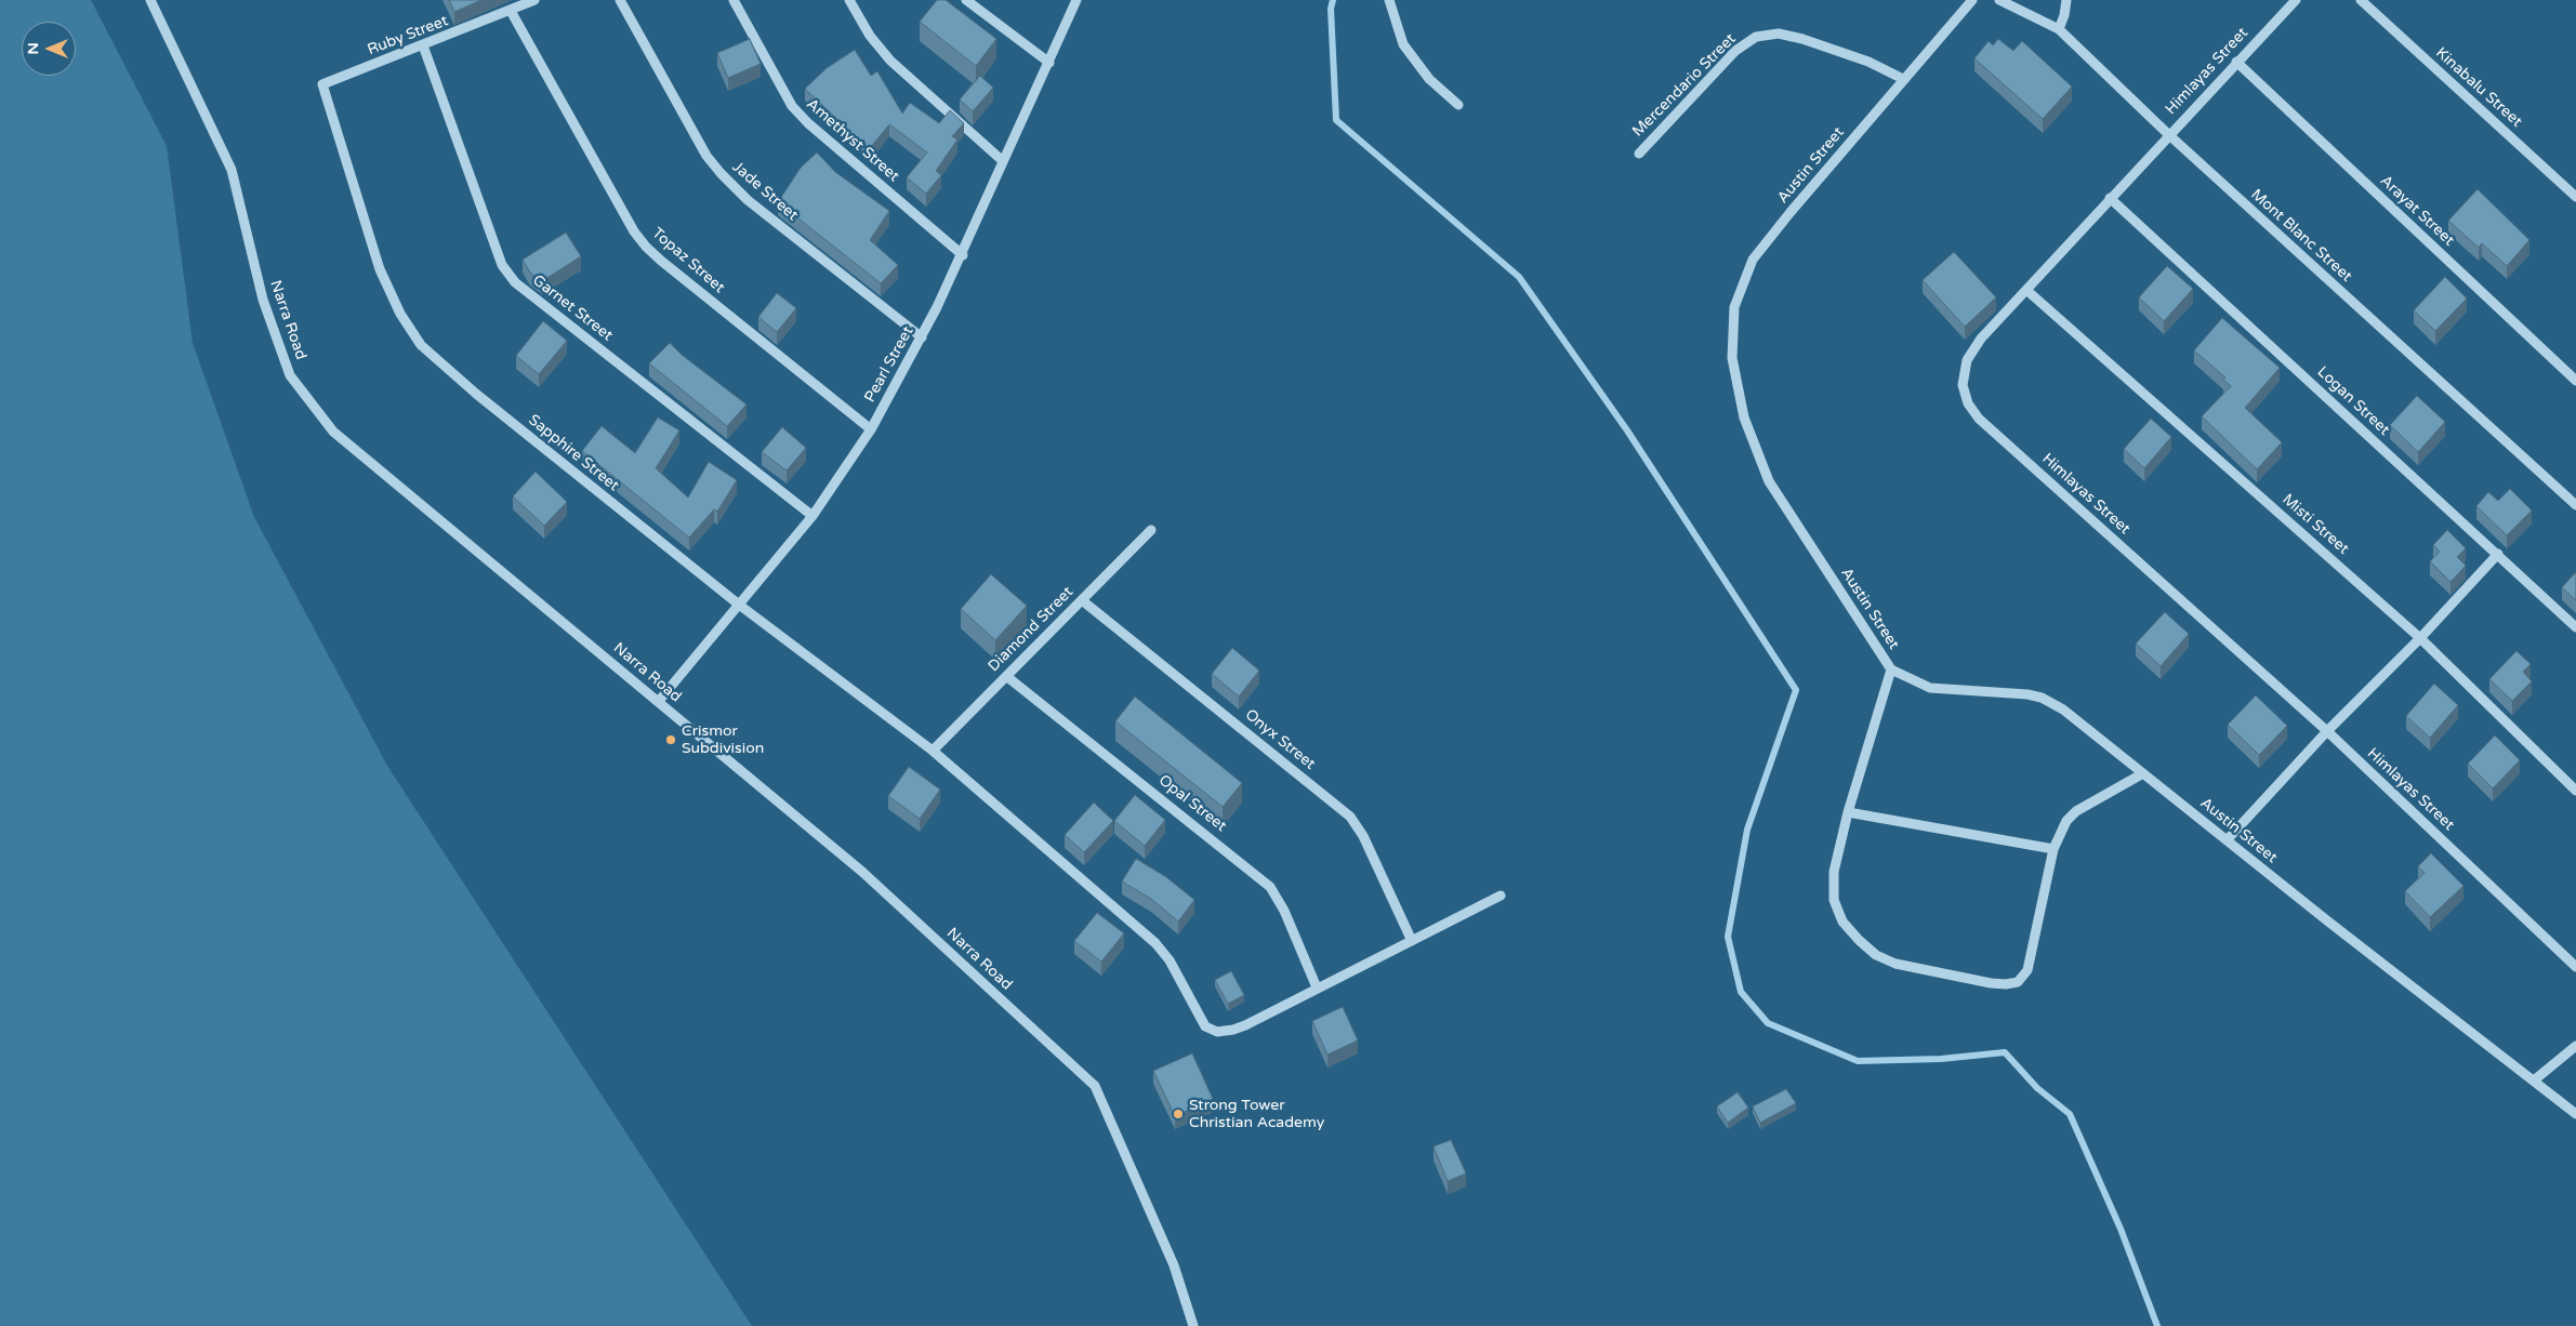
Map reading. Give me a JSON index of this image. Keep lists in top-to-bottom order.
{
  "streets": {
    "street": [
      "Ruby Street",
      "Himlayas Street",
      "Mercendario Street",
      "Kinabalu Street",
      "Amethyst Street",
      "Austin Street",
      "Jade Street",
      "Arayat Street",
      "Mont Blanc Street",
      "Topaz Street",
      "Garnet Street",
      "Narra Road",
      "Pearl Street",
      "Logan Street",
      "Sapphire Street",
      "Misti Street",
      "Diamond Street",
      "Onyx Street",
      "Opal Street"
    ]
  },
  "crossings": [
    ["Ruby Street", "Topaz Street"],
    ["Ruby Street", "Garnet Street"],
    ["Ruby Street", "Sapphire Street"],
    ["Himlayas Street", "Arayat Street"],
    ["Himlayas Street", "Mont Blanc Street"],
    ["Himlayas Street", "Logan Street"],
    ["Himlayas Street", "Misti Street"],
    ["Mercendario Street", "Austin Street"],
    ["Amethyst Street", "Pearl Street"],
    ["Jade Street", "Pearl Street"],
    ["Topaz Street", "Pearl Street"],
    ["Garnet Street", "Pearl Street"],
    ["Narra Road", "Pearl Street"],
    ["Pearl Street", "Sapphire Street"],
    ["Sapphire Street", "Diamond Street"],
    ["Sapphire Street", "Opal Street"],
    ["Diamond Street", "Onyx Street"],
    ["Diamond Street", "Opal Street"]
  ],
  "places": ["Crismor Subdivision", "Strong Tower Christian Academy"],
  "north": "left"
}
